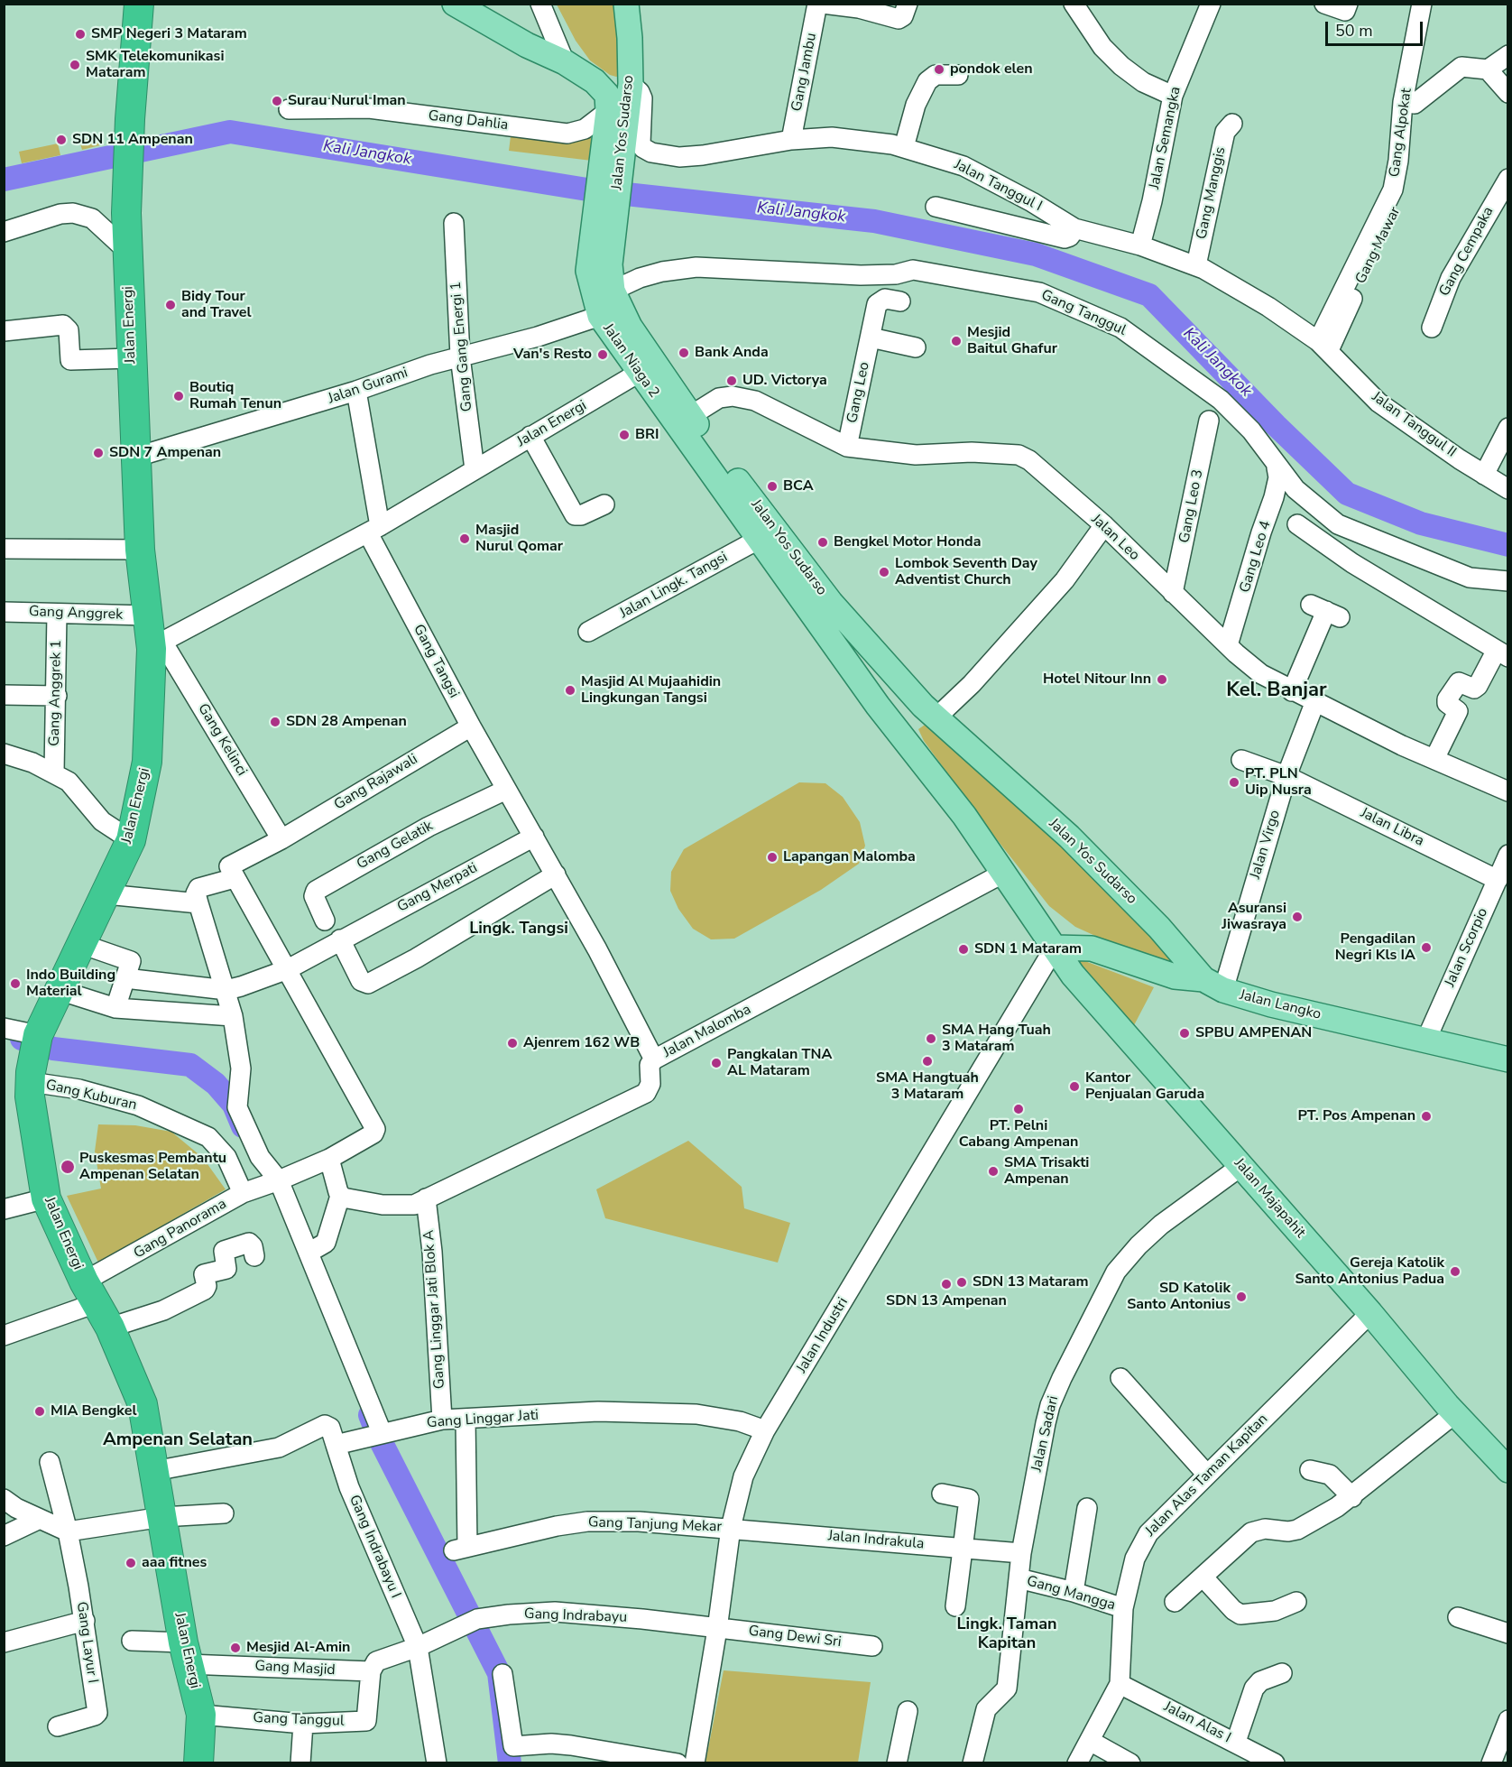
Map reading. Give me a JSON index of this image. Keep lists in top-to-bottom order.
{
  "streets": {
    "highway": ["Jalan Energi"],
    "main road": [
      "Jalan Yos Sudarso",
      "Jalan Niaga 2",
      "Jalan Langko",
      "Jalan Majapahit"
    ],
    "street": [
      "Gang Jambu",
      "Gang Dahlia",
      "Gang Alpokat",
      "Jalan Semangka",
      "Jalan Tanggul I",
      "Gang Manggis",
      "Gang Cempaka",
      "Gang Tanggul",
      "Gang Gang Energi 1",
      "Jalan Gurami",
      "Gang Leo",
      "Jalan Tanggul II",
      "Gang Leo 3",
      "Jalan Leo",
      "Gang Leo 4",
      "Jalan Lingk. Tangsi",
      "Gang Anggrek",
      "Gang Tangsi",
      "Gang Anggrek 1",
      "Gang Kelinci",
      "Gang Rajawali",
      "Jalan Libra",
      "Jalan Virgo",
      "Gang Gelatik",
      "Gang Merpati",
      "Jalan Scorpio",
      "Jalan Malomba",
      "Gang Kuburan",
      "Gang Panorama",
      "Gang Linggar Jati Blok A",
      "Jalan Industri",
      "Gang Linggar Jati",
      "Jalan Sadari",
      "Jalan Alas Taman Kapitan",
      "Gang Tanjung Mekar",
      "Jalan Indrakula",
      "Gang Indrabayu I",
      "Gang Mangga",
      "Gang Indrabayu",
      "Gang Dewi Sri",
      "Gang Layur I",
      "Gang Masjid",
      "Jalan Alas I"
    ]
  },
  "crossings": [
    ["Gang Jambu", "Jalan Tanggul I"],
    ["Gang Dahlia", "Jalan Yos Sudarso"],
    ["Gang Dahlia", "Jalan Tanggul I"],
    ["Gang Dahlia", "Jalan Niaga 2"],
    ["Jalan Yos Sudarso", "Jalan Tanggul I"],
    ["Jalan Yos Sudarso", "Gang Tanggul"],
    ["Jalan Yos Sudarso", "Jalan Niaga 2"],
    ["Jalan Yos Sudarso", "Jalan Leo"],
    ["Jalan Yos Sudarso", "Jalan Virgo"],
    ["Jalan Yos Sudarso", "Jalan Langko"],
    ["Gang Alpokat", "Jalan Tanggul I"],
    ["Gang Alpokat", "Jalan Tanggul II"],
    ["Jalan Semangka", "Jalan Tanggul I"],
    ["Jalan Tanggul I", "Gang Manggis"],
    ["Jalan Tanggul I", "Jalan Niaga 2"],
    ["Jalan Tanggul I", "Jalan Tanggul II"],
    ["Gang Tanggul", "Jalan Energi"],
    ["Gang Tanggul", "Gang Leo 4"],
    ["Gang Tanggul", "Gang Indrabayu"],
    ["Gang Tanggul", "Gang Masjid"],
    ["Jalan Energi", "Gang Gang Energi 1"],
    ["Jalan Energi", "Jalan Niaga 2"],
    ["Jalan Energi", "Jalan Gurami"],
    ["Jalan Energi", "Gang Anggrek"],
    ["Jalan Energi", "Gang Tangsi"],
    ["Jalan Energi", "Gang Kelinci"],
    ["Jalan Energi", "Gang Kuburan"],
    ["Jalan Energi", "Gang Panorama"],
    ["Jalan Energi", "Gang Masjid"],
    ["Gang Gang Energi 1", "Jalan Gurami"],
    ["Jalan Niaga 2", "Jalan Gurami"],
    ["Jalan Niaga 2", "Jalan Lingk. Tangsi"],
    ["Jalan Gurami", "Gang Tangsi"],
    ["Gang Leo", "Jalan Leo"],
    ["Gang Leo 3", "Jalan Leo"],
    ["Jalan Leo", "Gang Leo 4"],
    ["Jalan Leo", "Jalan Virgo"],
    ["Gang Anggrek", "Gang Anggrek 1"],
    ["Gang Tangsi", "Gang Rajawali"],
    ["Gang Tangsi", "Gang Gelatik"],
    ["Gang Tangsi", "Jalan Malomba"],
    ["Gang Kelinci", "Gang Rajawali"],
    ["Jalan Libra", "Jalan Virgo"],
    ["Jalan Libra", "Jalan Scorpio"],
    ["Jalan Virgo", "Jalan Langko"],
    ["Gang Gelatik", "Jalan Malomba"],
    ["Gang Merpati", "Jalan Malomba"],
    ["Gang Merpati", "Gang Panorama"],
    ["Jalan Scorpio", "Jalan Langko"],
    ["Jalan Langko", "Jalan Majapahit"],
    ["Jalan Langko", "Jalan Industri"],
    ["Gang Kuburan", "Gang Panorama"],
    ["Jalan Majapahit", "Jalan Industri"],
    ["Jalan Majapahit", "Jalan Sadari"],
    ["Jalan Majapahit", "Jalan Alas Taman Kapitan"],
    ["Gang Linggar Jati Blok A", "Gang Linggar Jati"],
    ["Jalan Industri", "Gang Linggar Jati"],
    ["Jalan Industri", "Gang Tanjung Mekar"],
    ["Jalan Industri", "Jalan Indrakula"],
    ["Jalan Industri", "Gang Indrabayu"],
    ["Jalan Industri", "Gang Dewi Sri"],
    ["Gang Linggar Jati", "Gang Tanjung Mekar"],
    ["Gang Linggar Jati", "Gang Indrabayu I"],
    ["Jalan Sadari", "Jalan Indrakula"],
    ["Jalan Sadari", "Gang Mangga"],
    ["Jalan Alas Taman Kapitan", "Gang Mangga"],
    ["Jalan Alas Taman Kapitan", "Jalan Alas I"],
    ["Gang Tanjung Mekar", "Jalan Indrakula"],
    ["Gang Indrabayu I", "Gang Indrabayu"],
    ["Gang Indrabayu", "Gang Dewi Sri"],
    ["Gang Indrabayu", "Gang Masjid"]
  ],
  "districts": [
    "Kel. Banjar",
    "Lingk. Tangsi",
    "Ampenan Selatan",
    "Lingk. Taman Kapitan"
  ],
  "water": ["Kali Jangkok"],
  "places": [
    "SMP Negeri 3 Mataram",
    "SMK Telekomunikasi Mataram",
    "pondok elen",
    "Surau Nurul Iman",
    "SDN 11 Ampenan",
    "Bidy Tour and Travel",
    "Mesjid Baitul Ghafur",
    "Bank Anda",
    "Van's Resto",
    "UD. Victorya",
    "Boutiq Rumah Tenun",
    "BRI",
    "SDN 7 Ampenan",
    "BCA",
    "Masjid Nurul Qomar",
    "Bengkel Motor Honda",
    "Lombok Seventh Day Adventist Church",
    "Hotel Nitour Inn",
    "Masjid Al Mujaahidin Lingkungan Tangsi",
    "SDN 28 Ampenan",
    "PT. PLN Uip Nusra",
    "Lapangan Malomba",
    "Asuransi Jiwasraya",
    "Pengadilan Negri Kls IA",
    "SDN 1 Mataram",
    "Indo Building Material",
    "SPBU AMPENAN",
    "SMA Hang Tuah 3 Mataram",
    "Ajenrem 162 WB",
    "SMA Hangtuah 3 Mataram",
    "Pangkalan TNA AL Mataram",
    "Kantor Penjualan Garuda",
    "PT. Pelni Cabang Ampenan",
    "PT. Pos Ampenan",
    "Puskesmas Pembantu Ampenan Selatan",
    "SMA Trisakti Ampenan",
    "Gereja Katolik Santo Antonius Padua",
    "SDN 13 Mataram",
    "SDN 13 Ampenan",
    "SD Katolik Santo Antonius",
    "MIA Bengkel",
    "aaa fitnes",
    "Mesjid Al-Amin"
  ],
  "scale_bar": "50 m"
}
